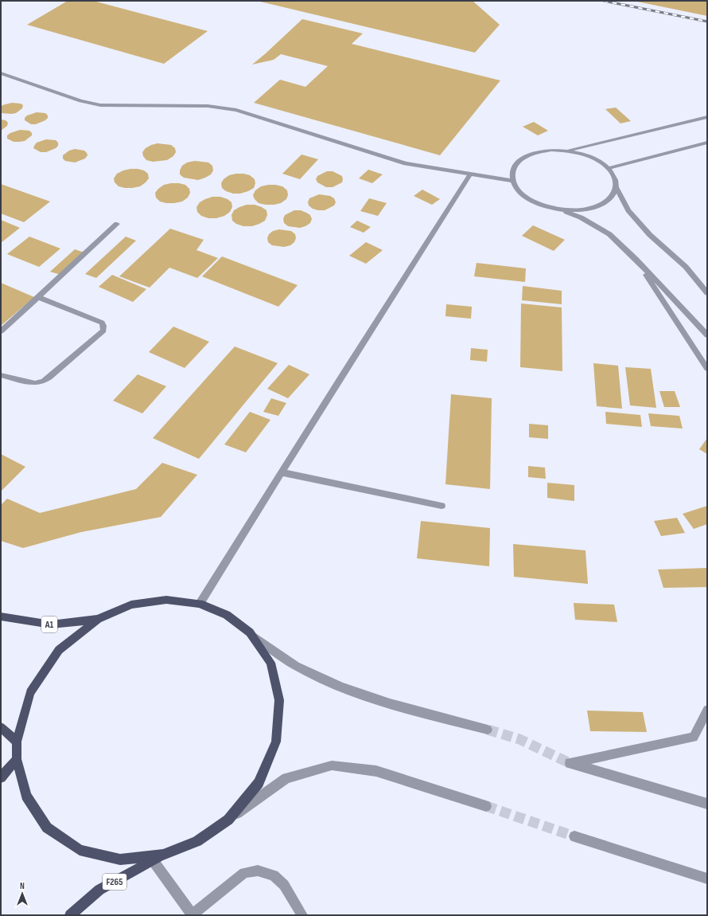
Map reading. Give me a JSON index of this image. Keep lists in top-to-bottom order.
{
  "streets": {
    "main road": ["A1", "F265"]
  },
  "north": "top"
}
